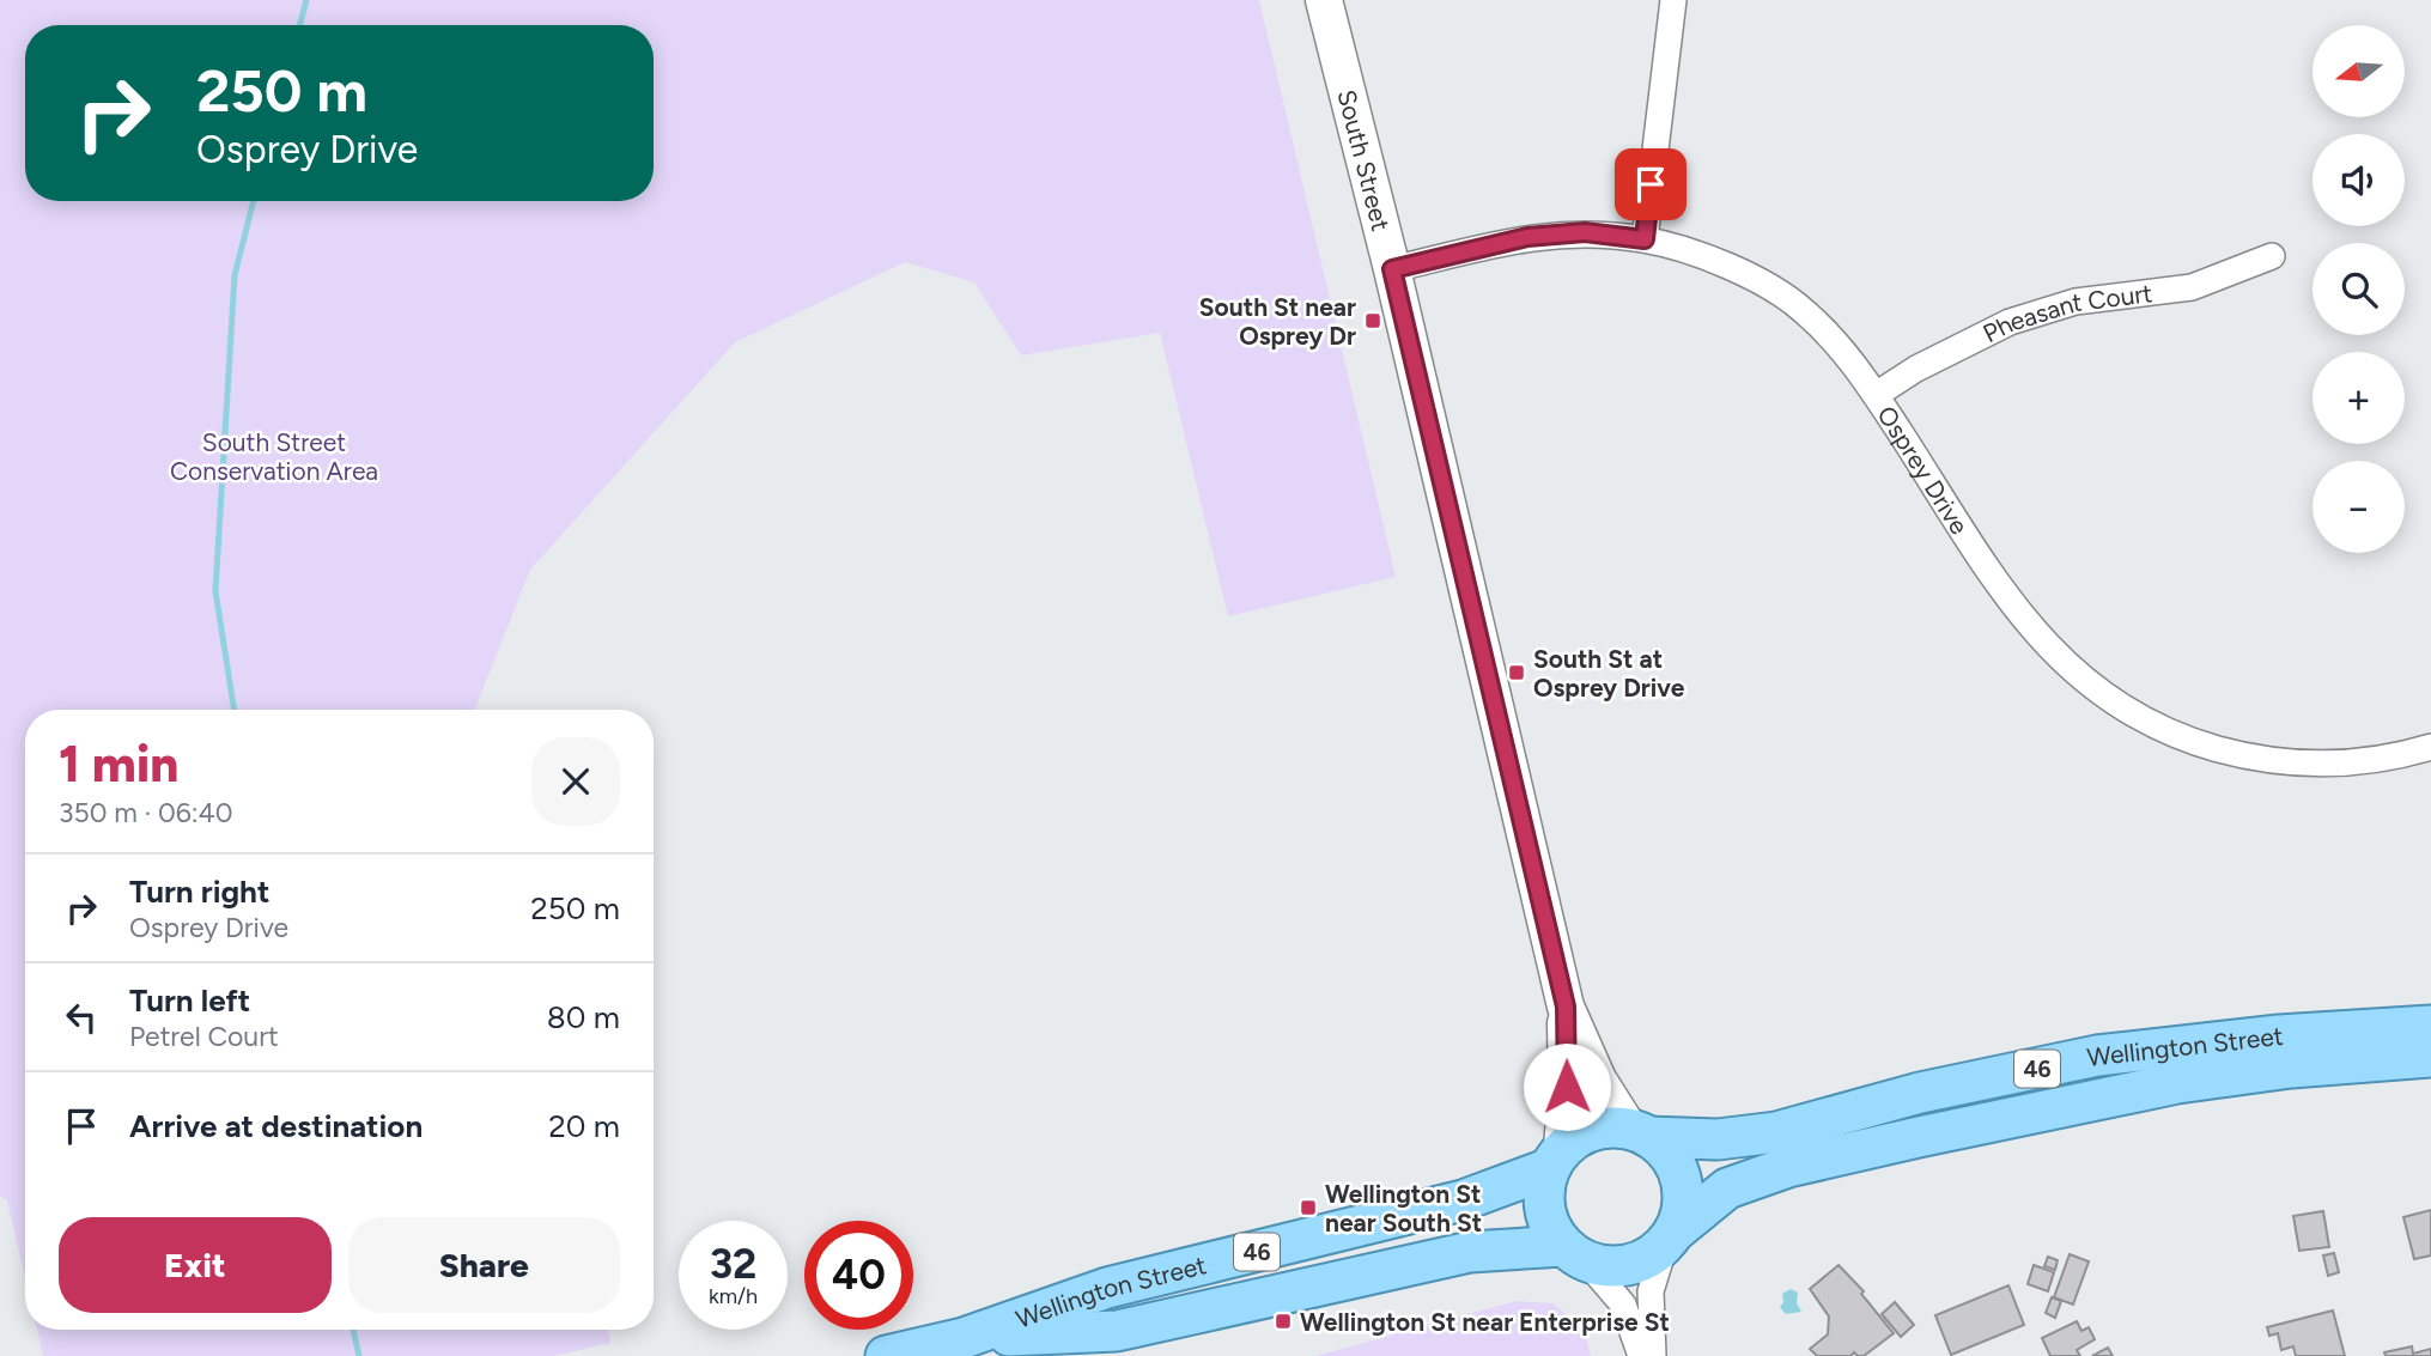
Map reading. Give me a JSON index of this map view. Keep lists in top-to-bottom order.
{
  "streets": {
    "main road": ["Wellington Street", "46"],
    "street": ["South Street", "Pheasant Court", "Osprey Drive"]
  },
  "crossings": [
    ["South Street", "Osprey Drive"],
    ["South Street", "Wellington Street"],
    ["Pheasant Court", "Osprey Drive"]
  ],
  "parks": ["South Street Conservation Area"],
  "places": {
    "transit": [
      "South St near Osprey Dr",
      "South St at Osprey Drive",
      "Wellington St near South St",
      "Wellington St near Enterprise St"
    ]
  },
  "north": "left",
  "page": {
    "map_buttons": ["+", "−"],
    "turn": ["250 m", "Osprey Drive"],
    "heading": ["1 min", "350 m · 06:40"],
    "list": [
      {
        "name": "Turn right",
        "note": "Osprey Drive",
        "value": "250 m"
      },
      {
        "name": "Turn left",
        "note": "Petrel Court",
        "value": "80 m"
      },
      {
        "name": "Arrive at destination",
        "value": "20 m"
      }
    ],
    "buttons": ["Exit", "Share"],
    "speed": "32 km/h",
    "limit": "40"
  }
}
